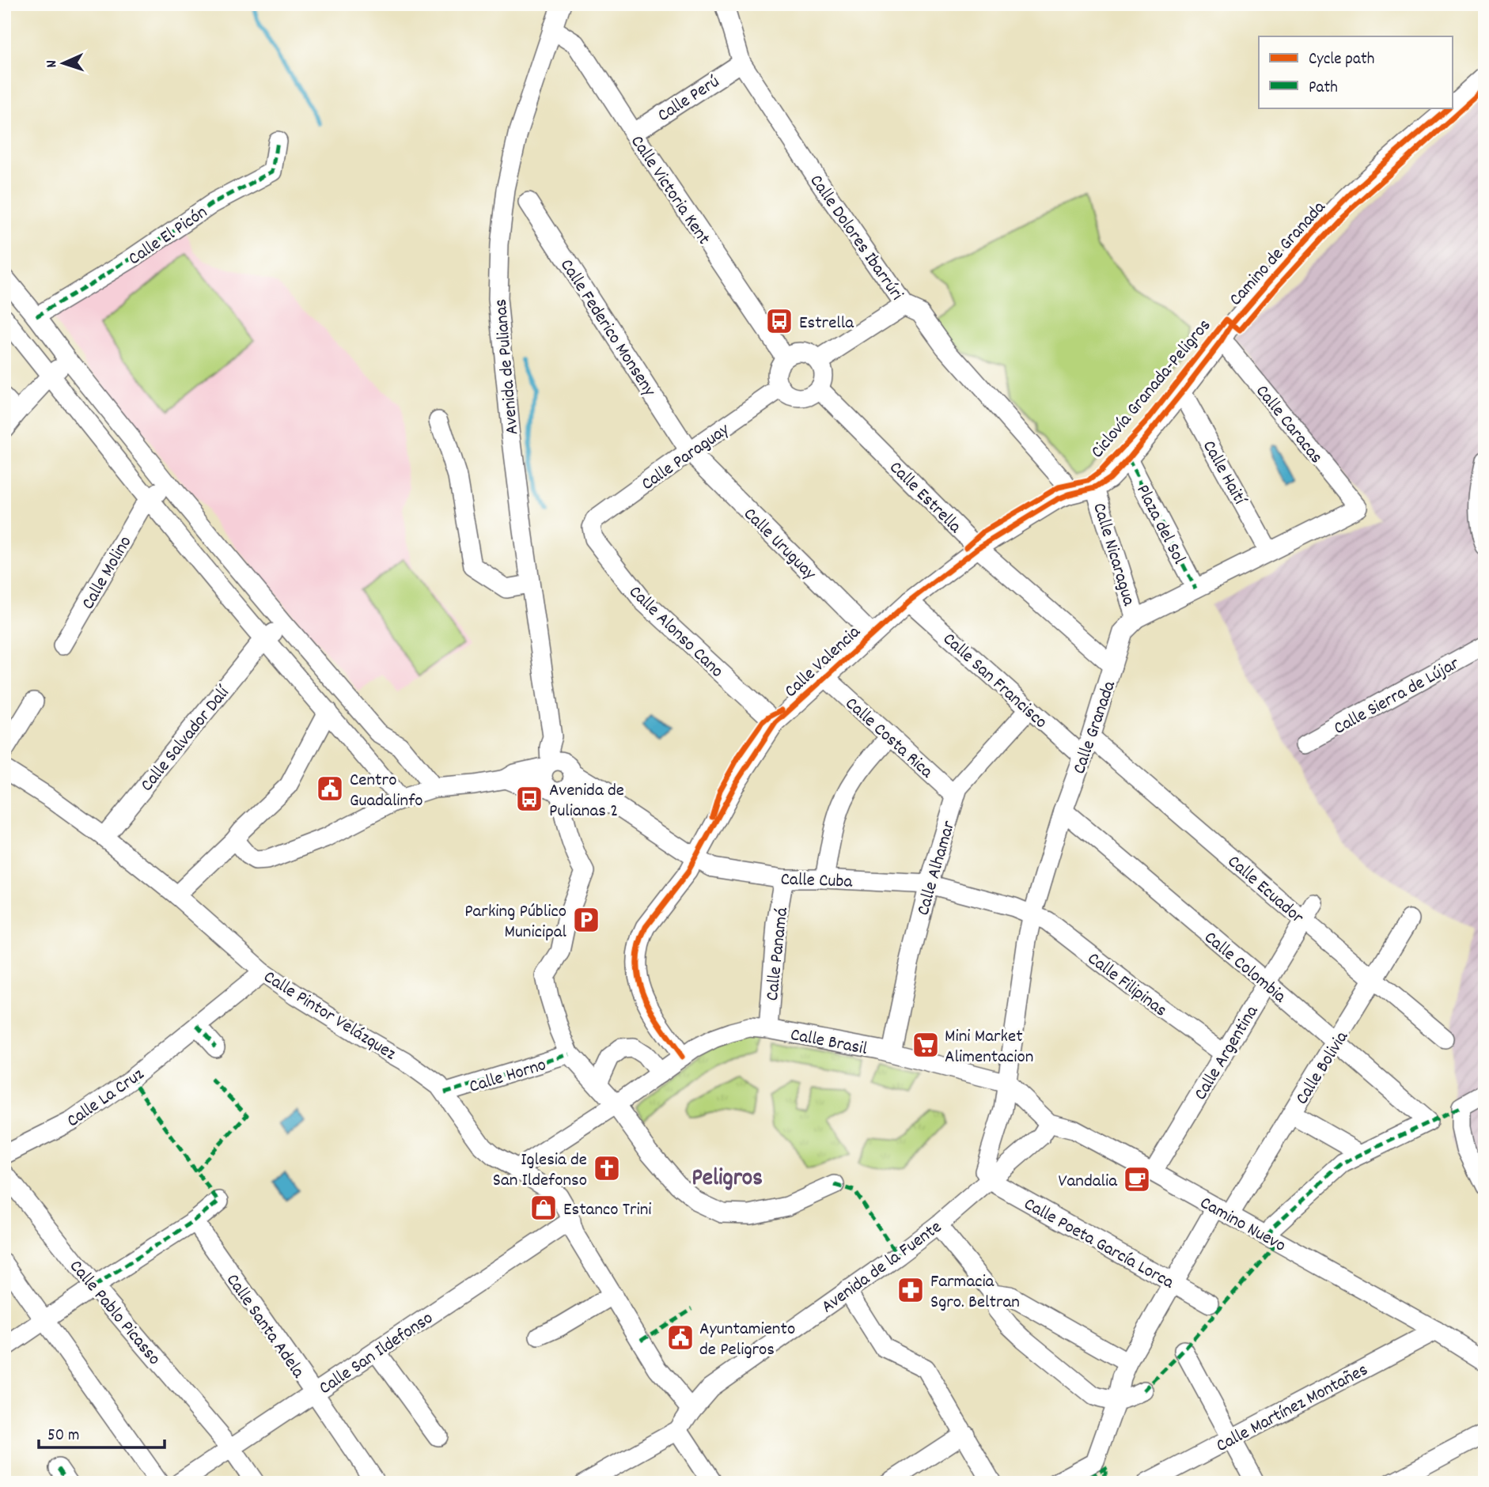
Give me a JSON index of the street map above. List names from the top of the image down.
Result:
{
  "streets": {
    "street": [
      "Calle Perú",
      "Calle Victoria Kent",
      "Calle El Picón",
      "Calle Dolores Ibarrúri",
      "Camino de Granada",
      "Calle Federico Monseny",
      "Avenida de Pulianas",
      "Calle Caracas",
      "Calle Paraguay",
      "Calle Haití",
      "Calle Estrella",
      "Plaza del Sol",
      "Calle Uruguay",
      "Calle Nicaragua",
      "Calle Molino",
      "Calle Alonso Cano",
      "Calle Valencia",
      "Calle San Francisco",
      "Calle Sierra de Lújar",
      "Calle Granada",
      "Calle Costa Rica",
      "Calle Salvador Dalí",
      "Calle Alhamar",
      "Calle Cuba",
      "Calle Ecuador",
      "Calle Panamá",
      "Calle Colombia",
      "Calle Filipinas",
      "Calle Pintor Velázquez",
      "Calle Brasil",
      "Calle Argentina",
      "Calle Bolivia",
      "Calle Horno",
      "Calle La Cruz",
      "Camino Nuevo",
      "Calle Poeta García Lorca",
      "Avenida de la Fuente",
      "Calle Pablo Picasso",
      "Calle Santa Adela",
      "Calle San Ildefonso",
      "Calle Martínez Montañes"
    ],
    "cycle path": ["Ciclovía Granada-Peligros"]
  },
  "crossings": [
    ["Calle Perú", "Calle Victoria Kent"],
    ["Calle Perú", "Calle Dolores Ibarrúri"],
    ["Calle Victoria Kent", "Avenida de Pulianas"],
    ["Calle Victoria Kent", "Calle Paraguay"],
    ["Calle Victoria Kent", "Calle Estrella"],
    ["Calle Dolores Ibarrúri", "Camino de Granada"],
    ["Calle Dolores Ibarrúri", "Calle Valencia"],
    ["Camino de Granada", "Calle Caracas"],
    ["Camino de Granada", "Calle Haití"],
    ["Camino de Granada", "Plaza del Sol"],
    ["Camino de Granada", "Calle Nicaragua"],
    ["Camino de Granada", "Calle Valencia"],
    ["Calle Federico Monseny", "Calle Paraguay"],
    ["Calle Federico Monseny", "Calle Uruguay"],
    ["Avenida de Pulianas", "Calle Cuba"],
    ["Calle Caracas", "Calle Granada"],
    ["Calle Paraguay", "Calle Estrella"],
    ["Calle Paraguay", "Calle Uruguay"],
    ["Calle Paraguay", "Calle Alonso Cano"],
    ["Calle Haití", "Calle Granada"],
    ["Calle Estrella", "Calle Valencia"],
    ["Calle Estrella", "Calle Granada"],
    ["Plaza del Sol", "Calle Granada"],
    ["Calle Uruguay", "Calle Valencia"],
    ["Calle Nicaragua", "Calle Granada"],
    ["Calle Alonso Cano", "Calle Valencia"],
    ["Calle Valencia", "Calle San Francisco"],
    ["Calle Valencia", "Calle Costa Rica"],
    ["Calle Valencia", "Calle Cuba"],
    ["Calle Valencia", "Calle Brasil"],
    ["Calle San Francisco", "Calle Granada"],
    ["Calle San Francisco", "Calle Alhamar"],
    ["Calle Granada", "Calle Cuba"],
    ["Calle Granada", "Calle Ecuador"],
    ["Calle Granada", "Calle Colombia"],
    ["Calle Granada", "Calle Filipinas"],
    ["Calle Granada", "Calle Brasil"],
    ["Calle Granada", "Camino Nuevo"],
    ["Calle Costa Rica", "Calle Alhamar"],
    ["Calle Salvador Dalí", "Calle Pintor Velázquez"],
    ["Calle Alhamar", "Calle Cuba"],
    ["Calle Alhamar", "Calle Brasil"],
    ["Calle Cuba", "Calle Panamá"],
    ["Calle Cuba", "Calle Filipinas"],
    ["Calle Ecuador", "Calle Argentina"],
    ["Calle Ecuador", "Calle Bolivia"],
    ["Calle Panamá", "Calle Brasil"],
    ["Calle Colombia", "Calle Argentina"],
    ["Calle Colombia", "Calle Bolivia"],
    ["Calle Filipinas", "Calle Argentina"],
    ["Calle Pintor Velázquez", "Calle Horno"],
    ["Calle Pintor Velázquez", "Calle La Cruz"],
    ["Calle Pintor Velázquez", "Avenida de la Fuente"],
    ["Calle Pintor Velázquez", "Calle San Ildefonso"],
    ["Calle Brasil", "Camino Nuevo"],
    ["Calle Argentina", "Camino Nuevo"],
    ["Calle Bolivia", "Camino Nuevo"],
    ["Calle Bolivia", "Calle Poeta García Lorca"],
    ["Camino Nuevo", "Avenida de la Fuente"],
    ["Camino Nuevo", "Calle Martínez Montañes"],
    ["Calle Poeta García Lorca", "Avenida de la Fuente"],
    ["Calle Pablo Picasso", "Calle San Ildefonso"],
    ["Calle Santa Adela", "Calle San Ildefonso"]
  ],
  "districts": ["Peligros"],
  "places": {
    "bus stop": ["Estrella", "Avenida de Pulianas 2"],
    "public building": ["Centro Guadalinfo", "Ayuntamiento de Peligros"],
    "parking": ["Parking Público Municipal"],
    "supermarket": ["Mini Market Alimentacion"],
    "church": ["Iglesia de San Ildefonso"],
    "cafe": ["Vandalia"],
    "shop": ["Estanco Trini"],
    "pharmacy": ["Farmacia Sgro. Beltran"]
  },
  "legend": ["Cycle path", "Path"],
  "scale_bar": "50 m",
  "north": "left"
}
